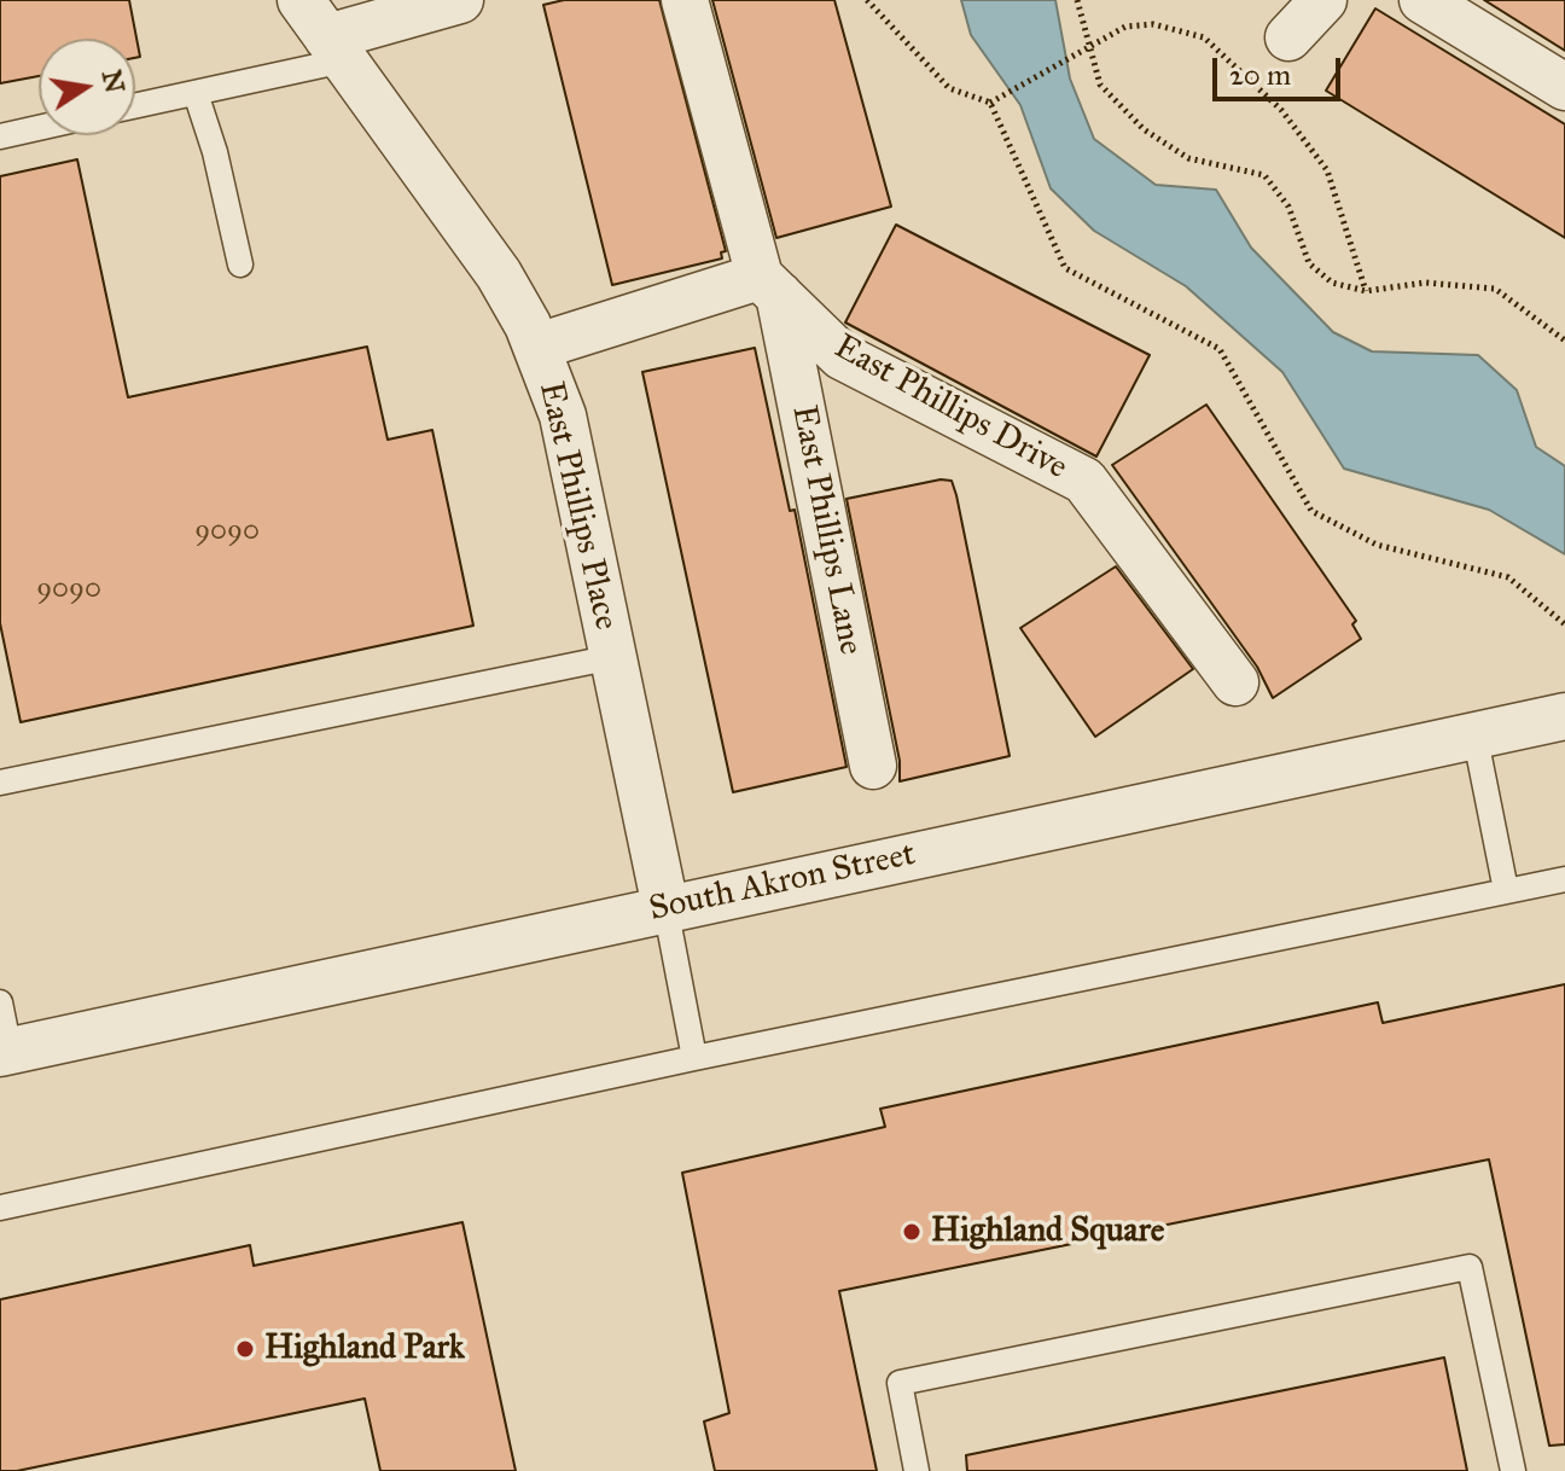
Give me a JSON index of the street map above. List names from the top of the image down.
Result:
{
  "streets": {
    "street": [
      "East Phillips Drive",
      "East Phillips Place",
      "East Phillips Lane",
      "South Akron Street"
    ]
  },
  "crossings": [
    ["East Phillips Drive", "East Phillips Lane"],
    ["East Phillips Place", "South Akron Street"]
  ],
  "places": ["Highland Square", "Highland Park"],
  "house_numbers": ["9090", "9090"],
  "scale_bar": "20 m",
  "north": "right"
}
